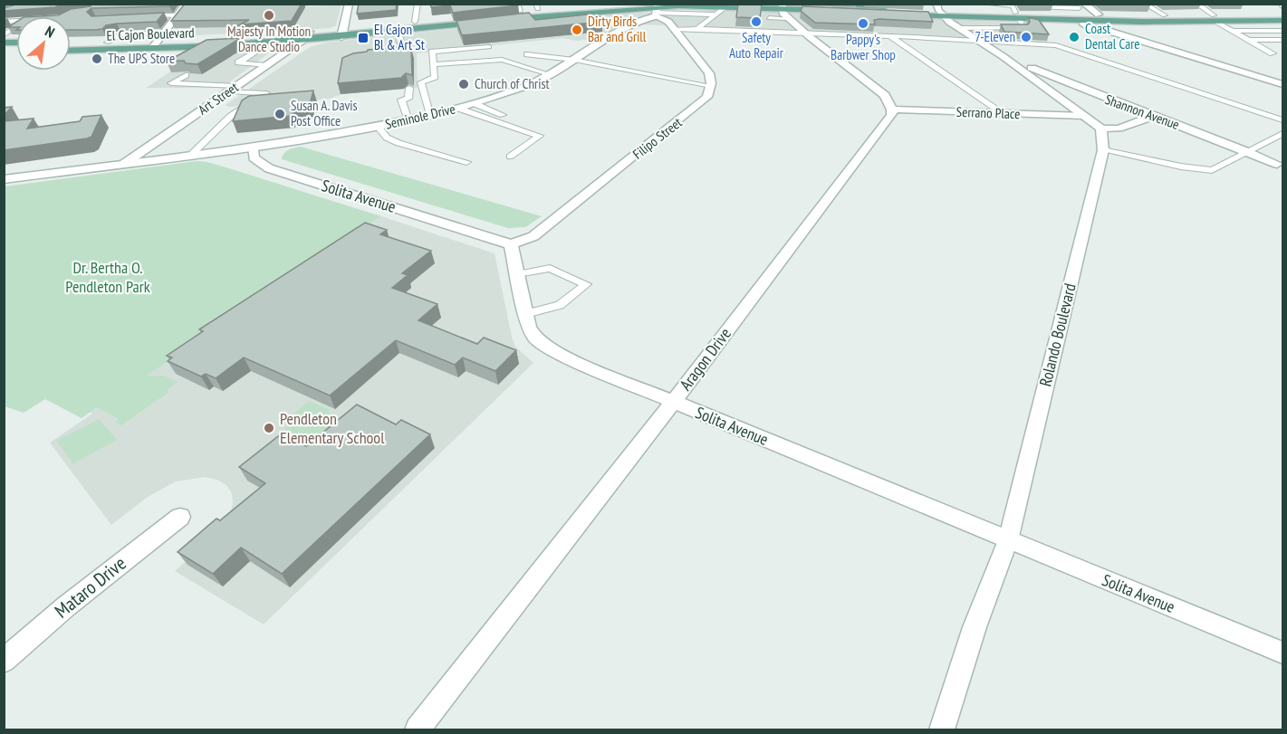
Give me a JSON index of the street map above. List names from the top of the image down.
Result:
{
  "streets": {
    "main road": ["El Cajon Boulevard"],
    "street": [
      "Art Street",
      "Shannon Avenue",
      "Serrano Place",
      "Seminole Drive",
      "Filipo Street",
      "Solita Avenue",
      "Rolando Boulevard",
      "Aragon Drive",
      "Mataro Drive"
    ]
  },
  "crossings": [
    ["El Cajon Boulevard", "Art Street"],
    ["Art Street", "Seminole Drive"],
    ["Serrano Place", "Aragon Drive"],
    ["Seminole Drive", "Solita Avenue"],
    ["Filipo Street", "Solita Avenue"],
    ["Solita Avenue", "Rolando Boulevard"],
    ["Solita Avenue", "Aragon Drive"]
  ],
  "parks": ["Dr. Bertha O. Pendleton Park"],
  "places": {
    "other": [
      "Majesty In Motion Dance Studio",
      "Safety Auto Repair",
      "Pappy's Barbwer Shop",
      "Dirty Birds Bar and Grill",
      "7-Eleven",
      "Coast Dental Care",
      "The UPS Store",
      "Church of Christ",
      "Susan A. Davis Post Office",
      "Pendleton Elementary School"
    ],
    "transit": ["El Cajon Bl & Art St"]
  },
  "north": "top right"
}
